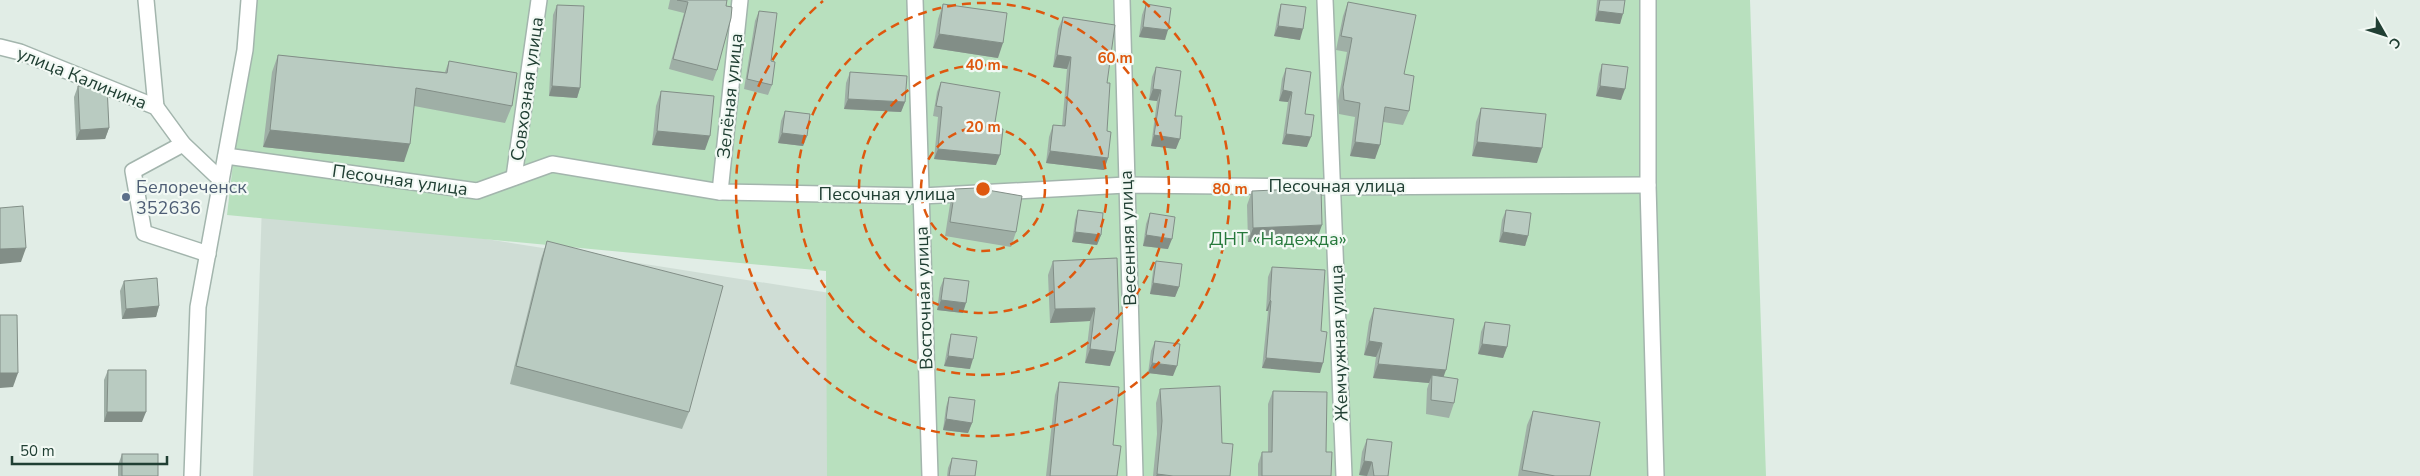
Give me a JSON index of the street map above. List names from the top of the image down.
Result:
{
  "streets": {
    "street": [
      "улица Калинина",
      "Совхозная улица",
      "Зелёная улица",
      "Песочная улица",
      "Весенняя улица",
      "Восточная улица",
      "Жемчужная улица"
    ]
  },
  "crossings": [
    ["Совхозная улица", "Песочная улица"],
    ["Зелёная улица", "Песочная улица"],
    ["Песочная улица", "Весенняя улица"],
    ["Песочная улица", "Восточная улица"],
    ["Песочная улица", "Жемчужная улица"]
  ],
  "parks": ["ДНТ «Надежда»"],
  "places": ["Белореченск 352636"],
  "scale_bar": "50 m",
  "north": "bottom right",
  "rings": [
    "60 m",
    "40 m",
    "20 m",
    "80 m"
  ]
}
